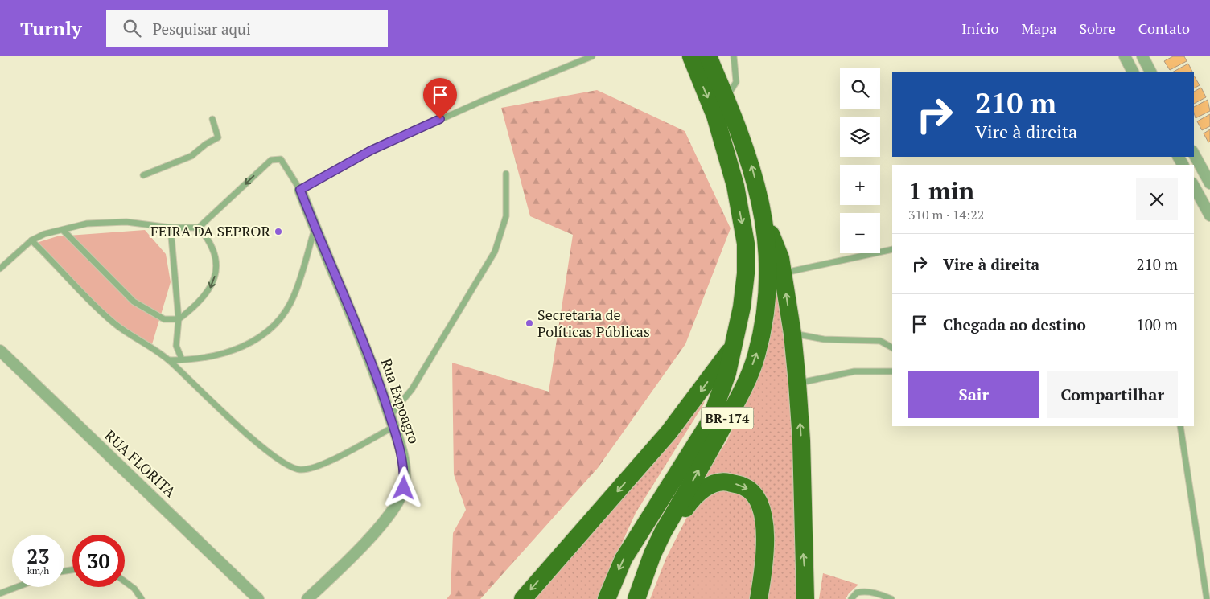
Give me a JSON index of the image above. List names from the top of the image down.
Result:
{
  "streets": {
    "highway": ["BR-174"],
    "street": ["Rua Expoagro", "RUA FLORITA"]
  },
  "places": ["FEIRA DA SEPROR", "Secretaria de Políticas Públicas"],
  "page": {
    "header": "Turnly",
    "search": "Pesquisar aqui",
    "nav": [
      "Início",
      "Mapa",
      "Sobre",
      "Contato"
    ],
    "map_buttons": ["+", "−"],
    "turn": ["210 m", "Vire à direita"],
    "heading": ["1 min", "310 m · 14:22"],
    "list": [
      {
        "name": "Vire à direita",
        "value": "210 m"
      },
      {
        "name": "Chegada ao destino",
        "value": "100 m"
      }
    ],
    "buttons": ["Sair", "Compartilhar"],
    "speed": "23 km/h",
    "limit": "30"
  }
}
